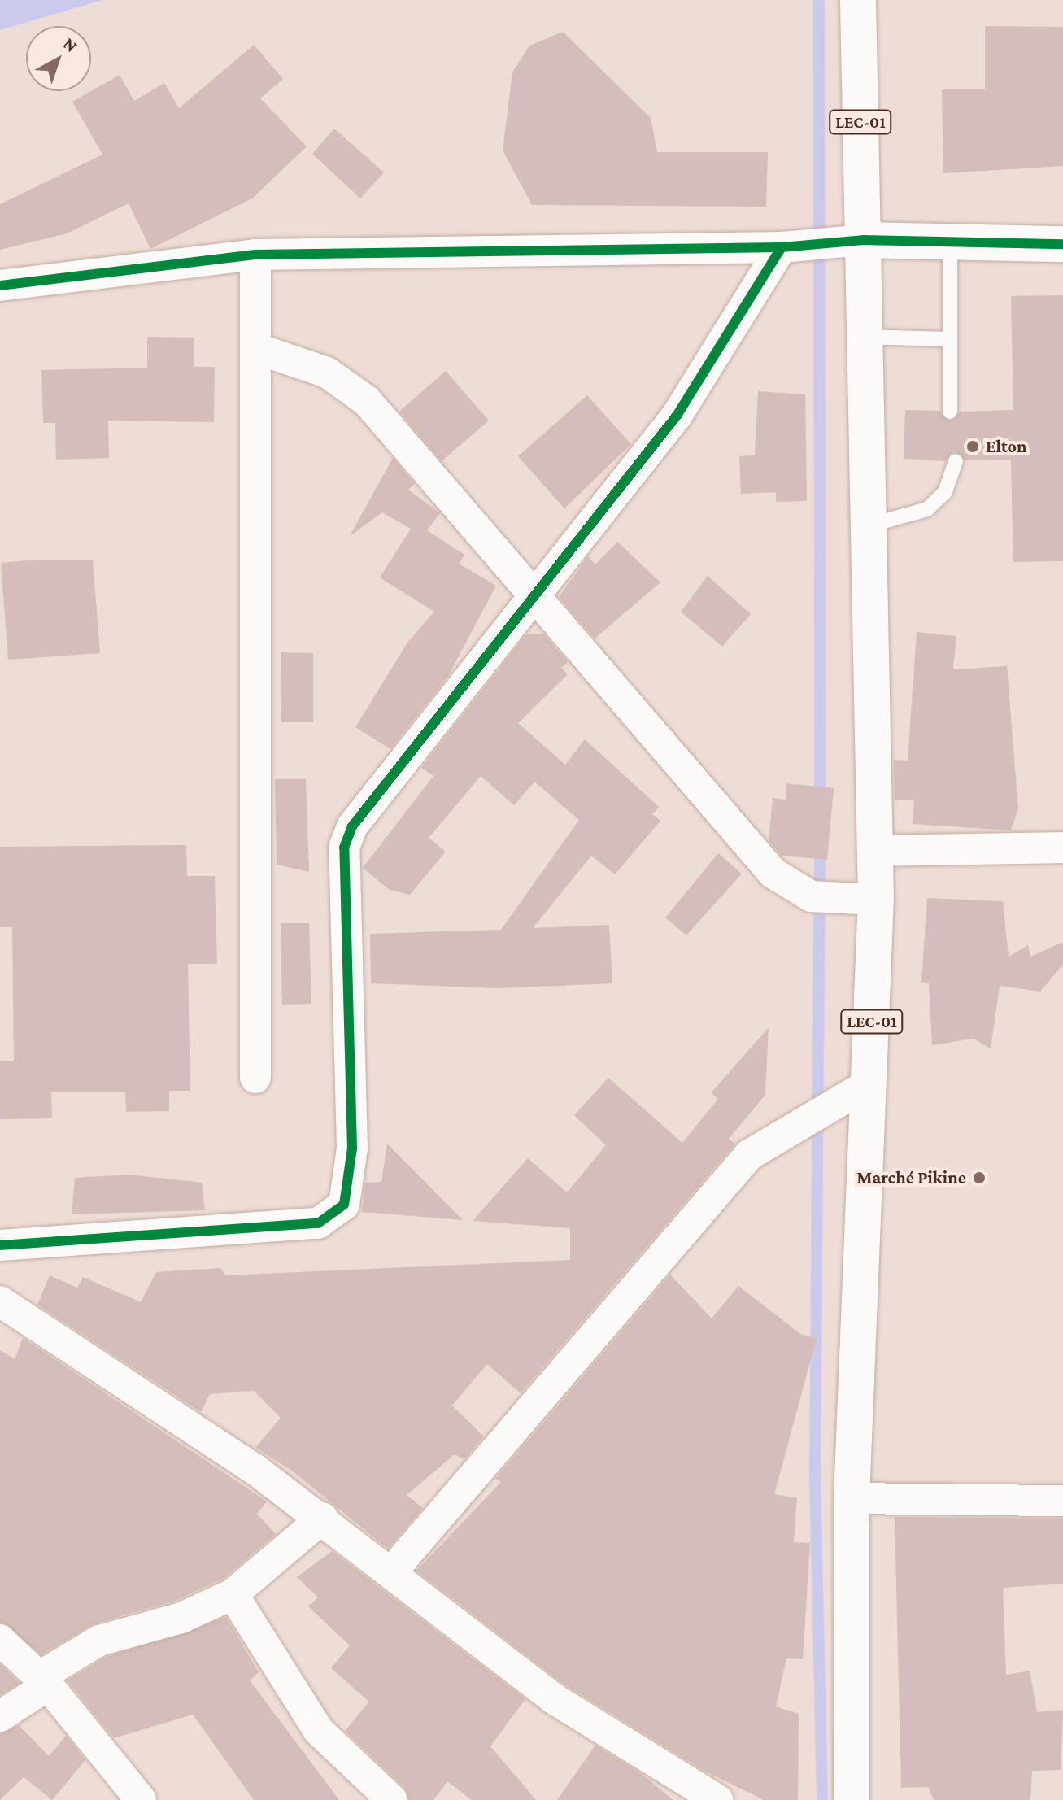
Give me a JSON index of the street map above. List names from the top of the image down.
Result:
{
  "streets": {
    "main road": ["LEC-01"]
  },
  "places": ["Elton", "Marché Pikine"],
  "north": "top right"
}
